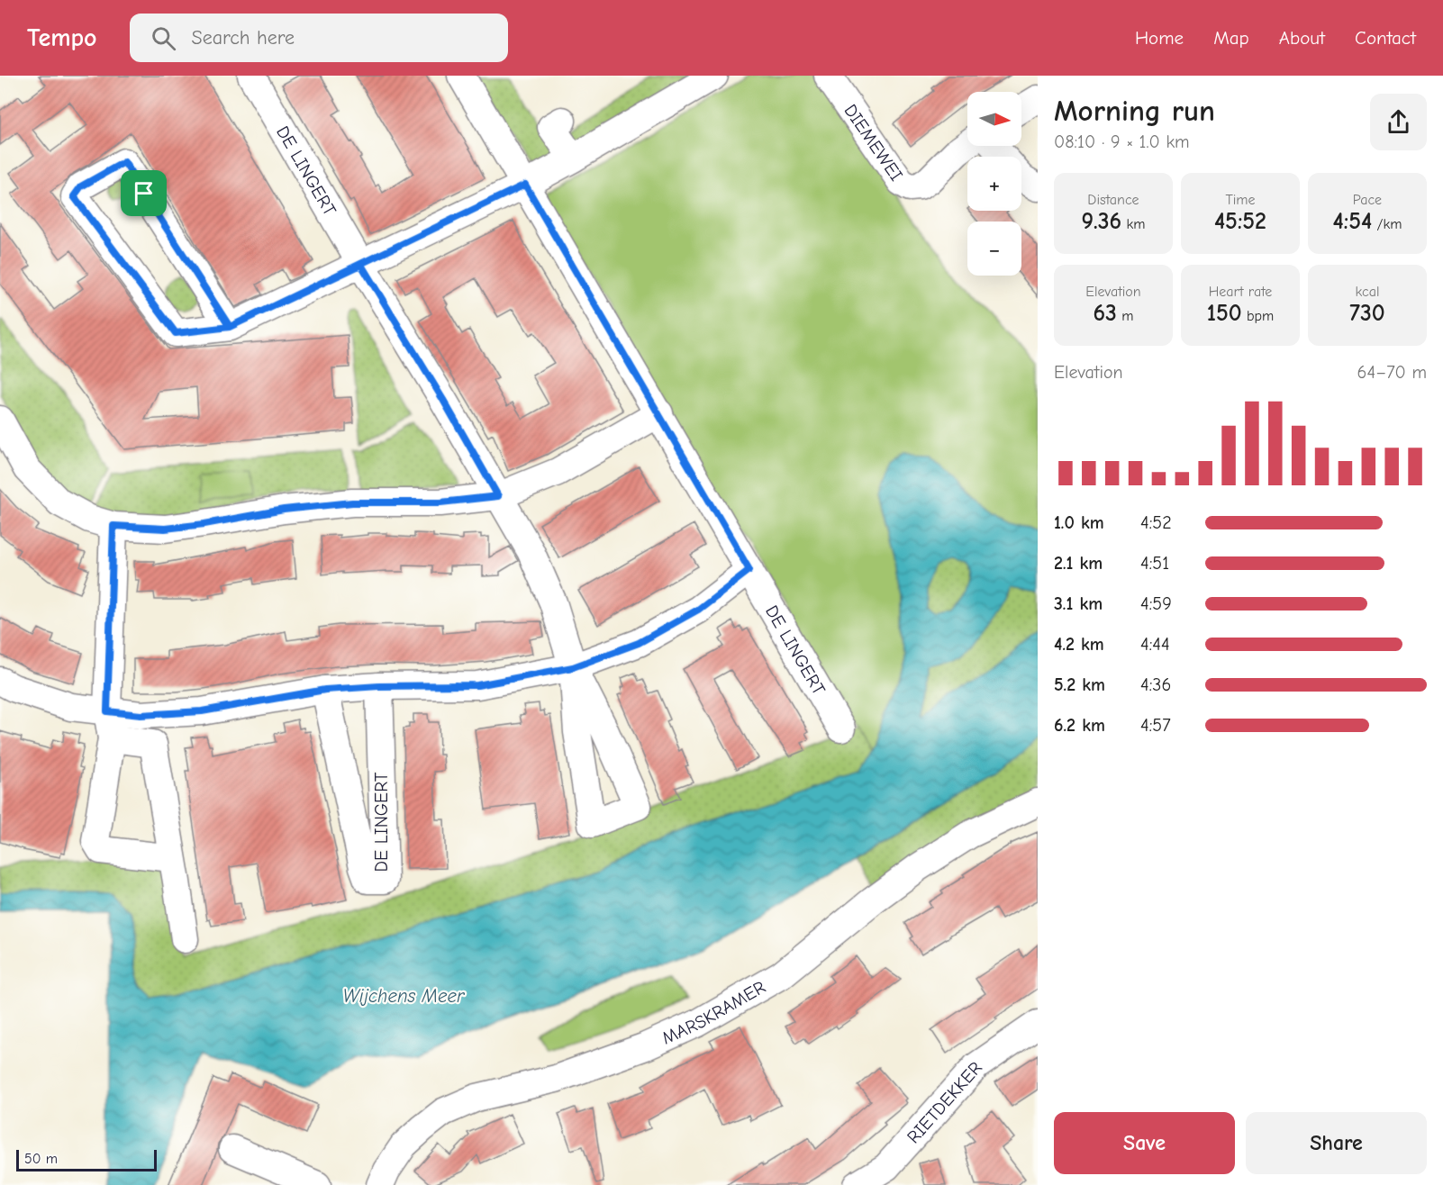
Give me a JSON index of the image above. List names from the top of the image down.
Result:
{
  "streets": {
    "street": [
      "DIEMEWEI",
      "DE LINGERT",
      "MARSKRAMER",
      "RIETDEKKER"
    ]
  },
  "water": ["Wijchens Meer"],
  "scale_bar": "50 m",
  "north": "right",
  "page": {
    "header": "Tempo",
    "search": "Search here",
    "nav": [
      "Home",
      "Map",
      "About",
      "Contact"
    ],
    "heading": ["Morning run", "08:10 · 9 × 1.0 km"],
    "map_buttons": ["+", "−"],
    "stats": [
      ["Distance", "9.36 km"],
      ["Time", "45:52"],
      ["Pace", "4:54 /km"],
      ["Elevation", "63 m"],
      ["Heart rate", "150 bpm"],
      ["kcal", "730"]
    ],
    "chart": ["Elevation", "64–70 m"],
    "list": [
      {
        "name": "1.0 km",
        "note": "4:52"
      },
      {
        "name": "2.1 km",
        "note": "4:51"
      },
      {
        "name": "3.1 km",
        "note": "4:59"
      },
      {
        "name": "4.2 km",
        "note": "4:44"
      },
      {
        "name": "5.2 km",
        "note": "4:36"
      },
      {
        "name": "6.2 km",
        "note": "4:57"
      }
    ],
    "buttons": ["Save", "Share"],
    "scale": "50 m"
  }
}
